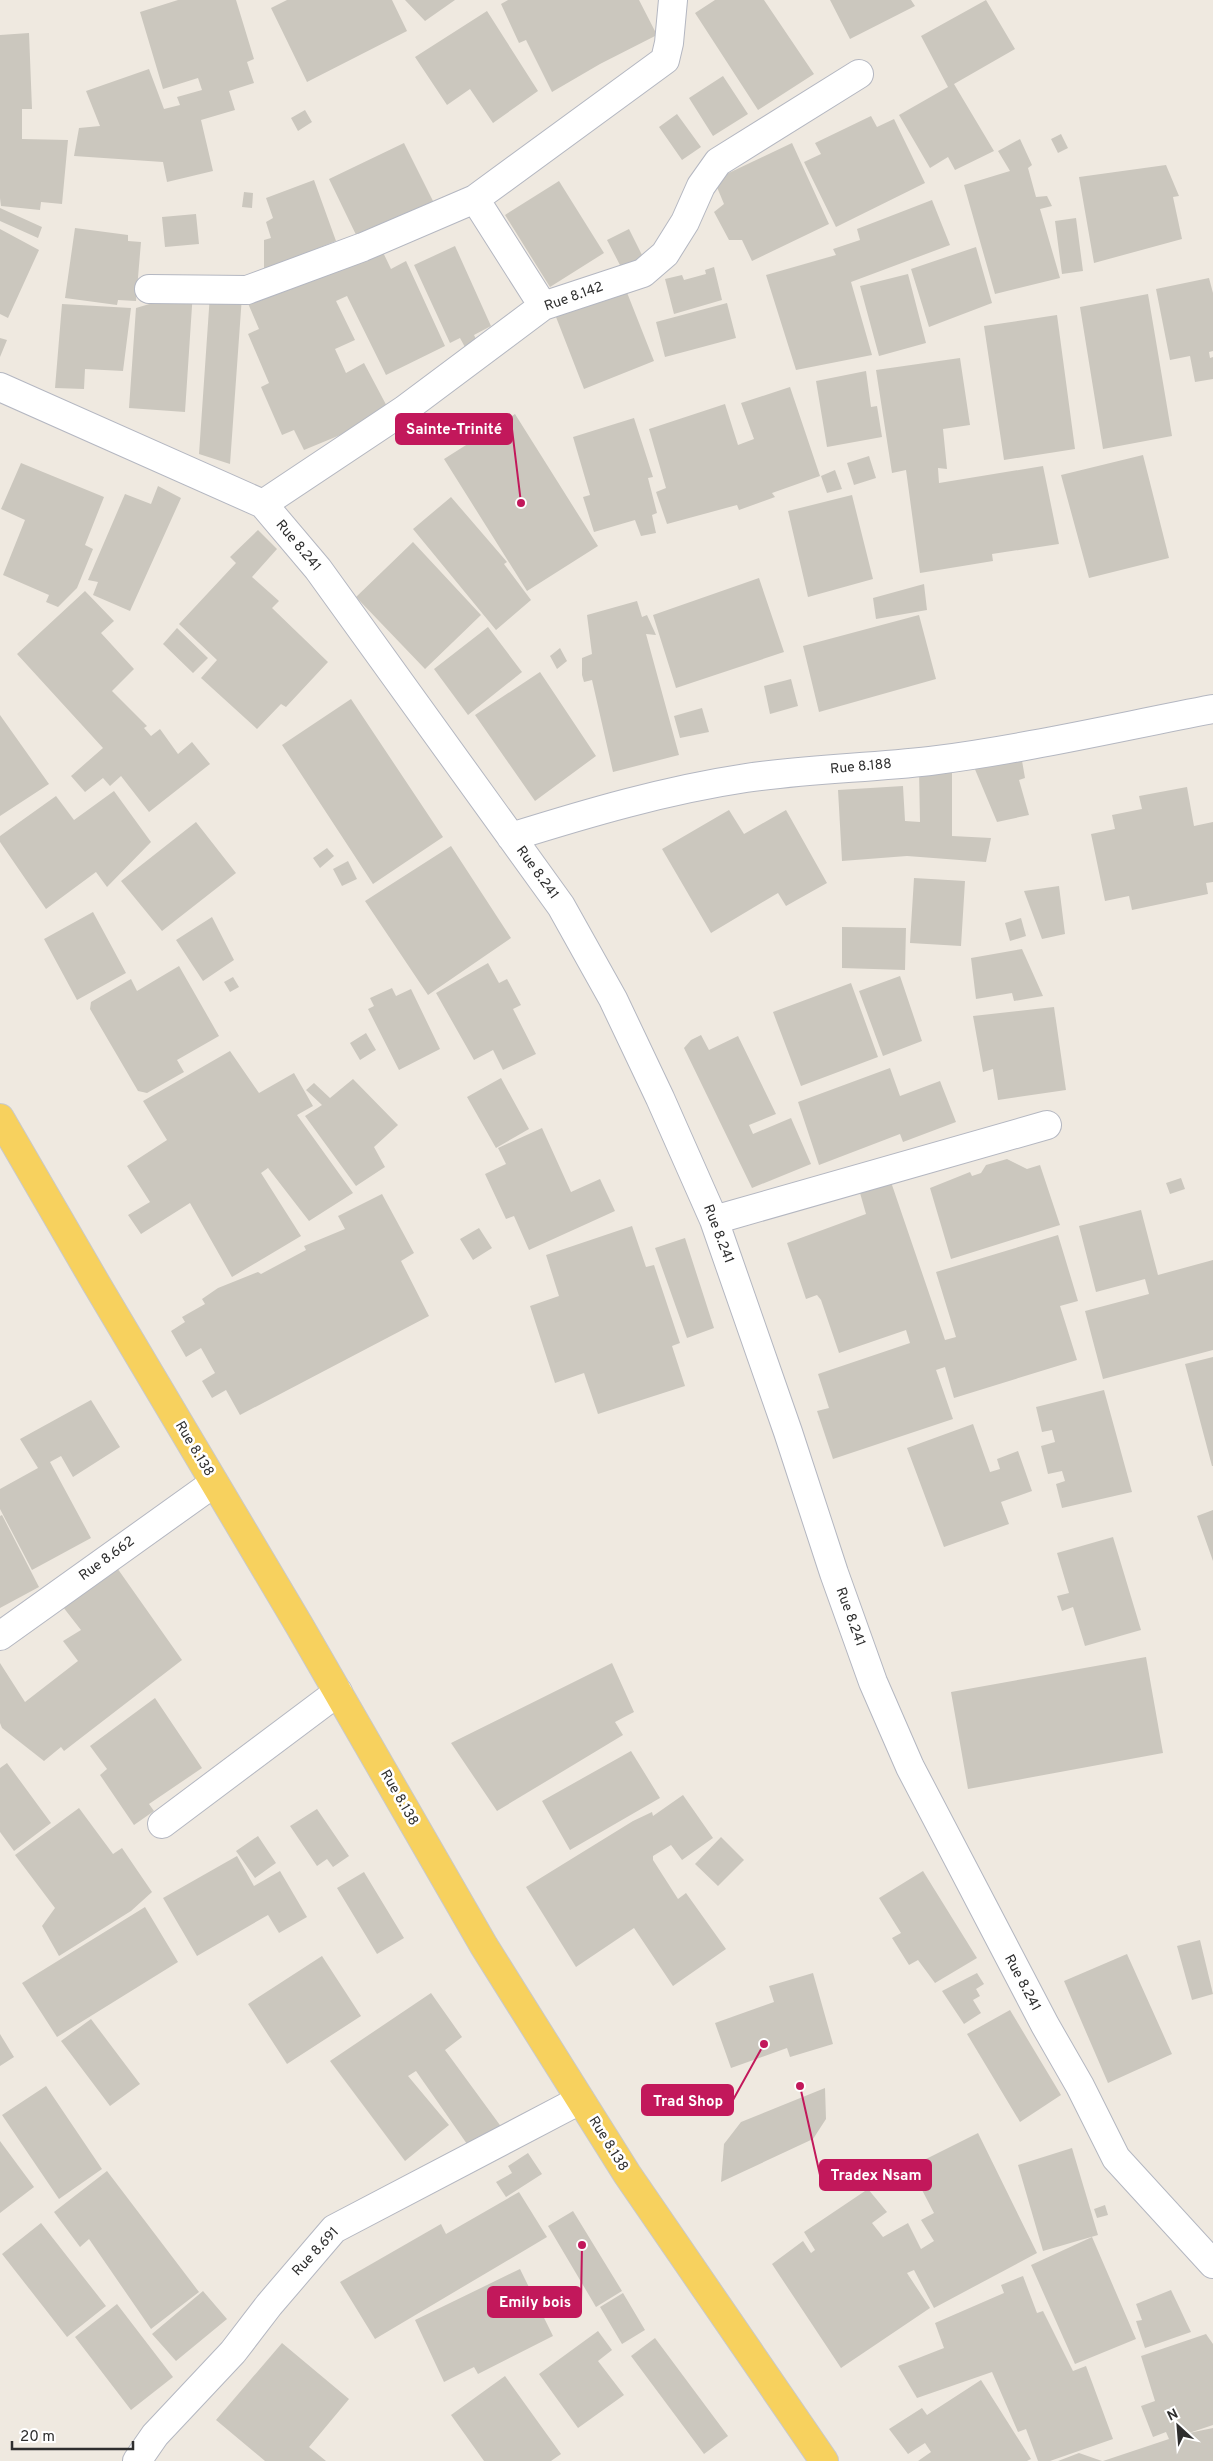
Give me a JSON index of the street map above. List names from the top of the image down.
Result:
{
  "streets": {
    "main road": ["Rue 8.138"],
    "street": [
      "Rue 8.142",
      "Rue 8.241",
      "Rue 8.188",
      "Rue 8.662",
      "Rue 8.691"
    ]
  },
  "crossings": [
    ["Rue 8.142", "Rue 8.241"],
    ["Rue 8.241", "Rue 8.188"],
    ["Rue 8.138", "Rue 8.662"],
    ["Rue 8.138", "Rue 8.691"]
  ],
  "places": [
    "Sainte-Trinité",
    "Trad Shop",
    "Tradex Nsam",
    "Emily bois"
  ],
  "scale_bar": "20 m",
  "north": "top left"
}
